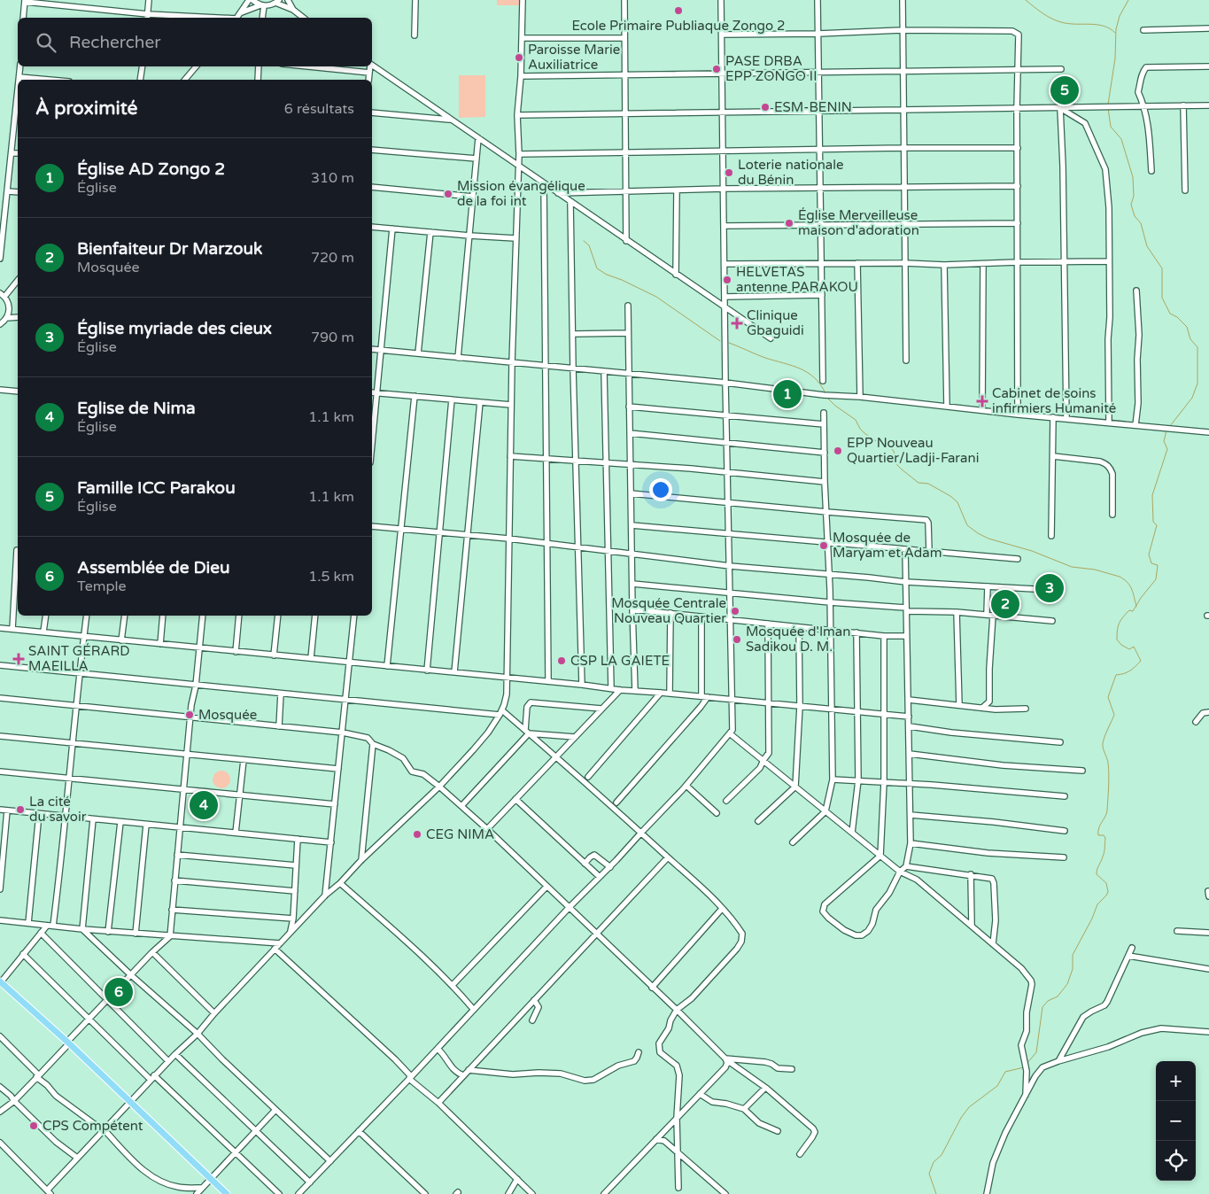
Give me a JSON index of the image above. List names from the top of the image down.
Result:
{
  "places": {
    "other": [
      "Ecole Primaire Publiaque Zongo 2",
      "Paroisse Marie Auxiliatrice",
      "PASE DRBA EPP ZONGO II",
      "ESM-BENIN",
      "Loterie nationale du Bénin",
      "Mission évangélique de la foi int",
      "Église Merveilleuse maison d'adoration",
      "HELVETAS antenne PARAKOU",
      "EPP Nouveau Quartier/Ladji-Farani",
      "Mosquée de Maryam et Adam",
      "Mosquée Centrale Nouveau Quartier",
      "Mosquée d'Iman Sadikou D. M.",
      "CSP LA GAIETE",
      "Mosquée",
      "La cité du savoir",
      "CEG NIMA",
      "CPS Compétent"
    ],
    "health": ["Clinique Gbaguidi", "Cabinet de soins infirmiers Humanité", "SAINT GÉRARD MAEILLA"]
  },
  "page": {
    "search": "Rechercher",
    "pins": [
      "5",
      "1",
      "3",
      "2",
      "4",
      "6"
    ],
    "heading": ["À proximité", "6 résultats"],
    "list": [
      {
        "mark": "1",
        "name": "Église AD Zongo 2",
        "note": "Église",
        "value": "310 m"
      },
      {
        "mark": "2",
        "name": "Bienfaiteur Dr Marzouk",
        "note": "Mosquée",
        "value": "720 m"
      },
      {
        "mark": "3",
        "name": "Église myriade des cieux",
        "note": "Église",
        "value": "790 m"
      },
      {
        "mark": "4",
        "name": "Eglise de Nima",
        "note": "Église",
        "value": "1.1 km"
      },
      {
        "mark": "5",
        "name": "Famille ICC Parakou",
        "note": "Église",
        "value": "1.1 km"
      },
      {
        "mark": "6",
        "name": "Assemblée de Dieu",
        "note": "Temple",
        "value": "1.5 km"
      }
    ],
    "map_buttons": ["+", "−"]
  }
}
